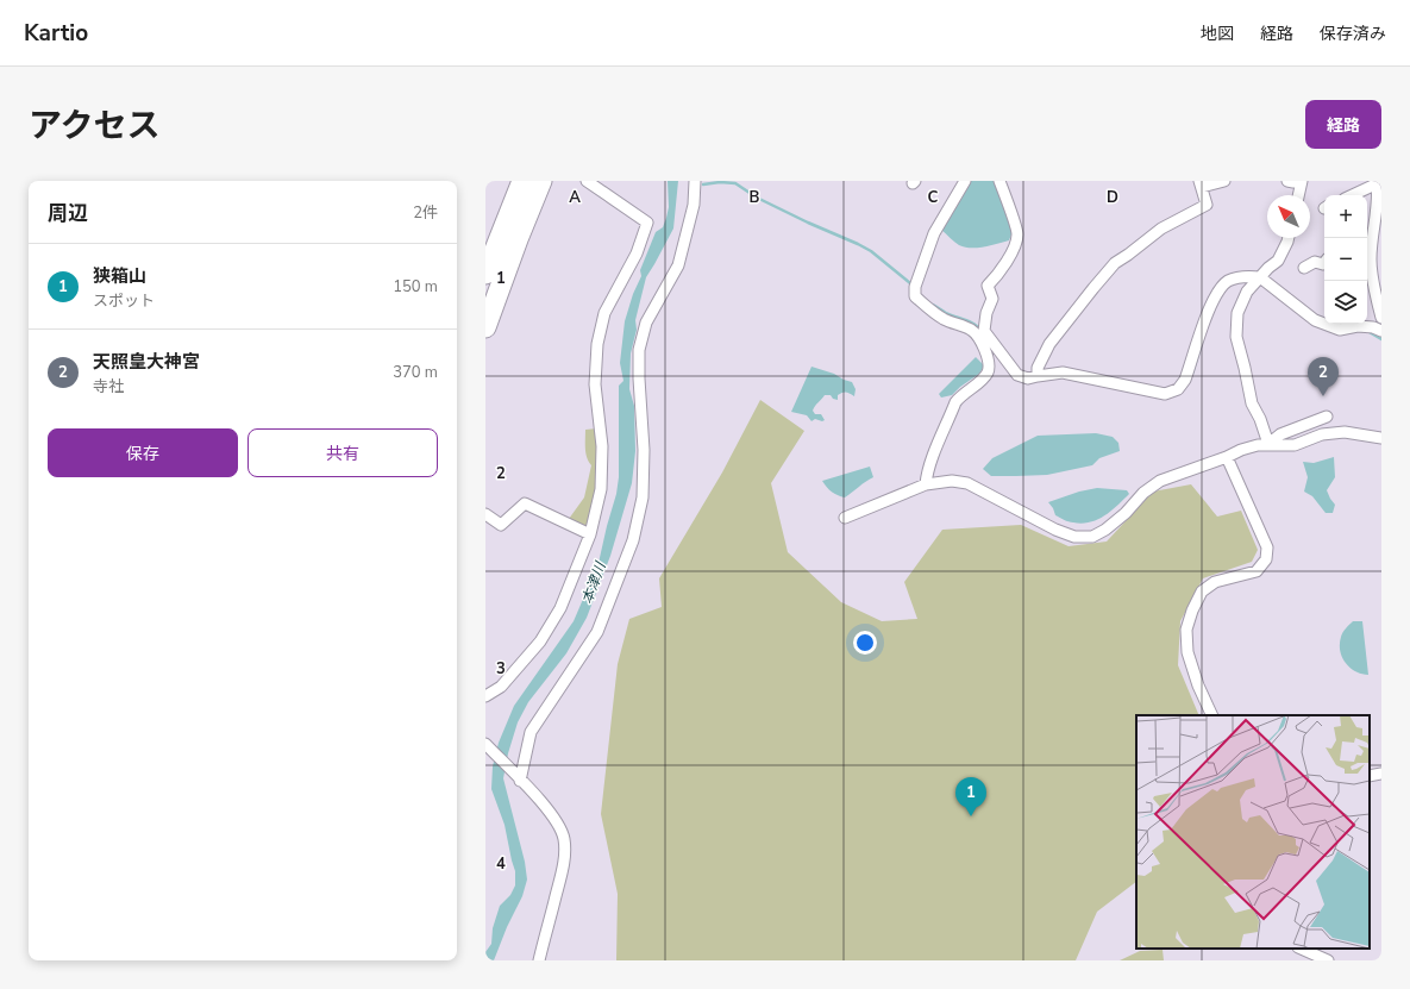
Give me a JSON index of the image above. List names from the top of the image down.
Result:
{
  "water": ["本津川"],
  "north": "top left",
  "page": {
    "header": "Kartio",
    "nav": ["地図", "経路", "保存済み"],
    "title": "アクセス",
    "buttons": [
      "経路",
      ["保存", "共有"]
    ],
    "heading": ["周辺", "2件"],
    "map_buttons": ["+", "−"],
    "list": [
      {
        "mark": "1",
        "name": "狭箱山",
        "note": "スポット",
        "value": "150 m"
      },
      {
        "mark": "2",
        "name": "天照皇大神宮",
        "note": "寺社",
        "value": "370 m"
      }
    ],
    "pins": ["2", "1"]
  },
  "grid": {
    "columns": [
      "A",
      "B",
      "C",
      "D"
    ],
    "rows": [
      "1",
      "2",
      "3",
      "4"
    ]
  }
}
